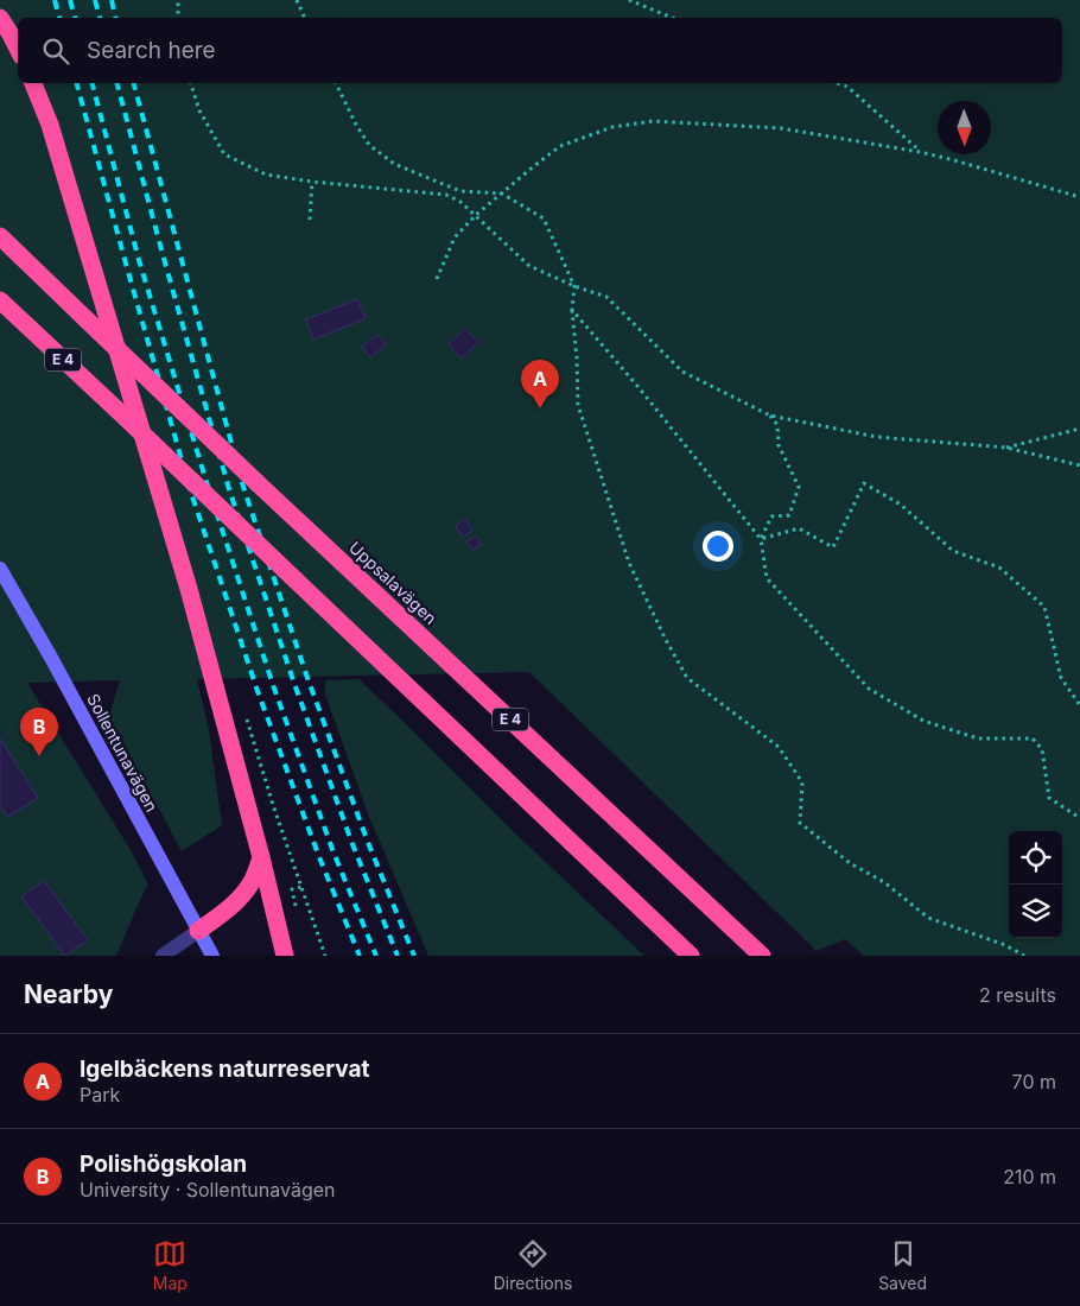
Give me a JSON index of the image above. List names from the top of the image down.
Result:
{
  "streets": {
    "highway": ["E 4", "Uppsalavägen"],
    "street": ["Sollentunavägen"]
  },
  "north": "bottom",
  "page": {
    "search": "Search here",
    "pins": ["A", "B"],
    "heading": ["Nearby", "2 results"],
    "list": [
      {
        "mark": "A",
        "name": "Igelbäckens naturreservat",
        "note": "Park",
        "value": "70 m"
      },
      {
        "mark": "B",
        "name": "Polishögskolan",
        "note": "University · Sollentunavägen",
        "value": "210 m"
      }
    ],
    "nav": ["Map", "Directions", "Saved"]
  }
}
